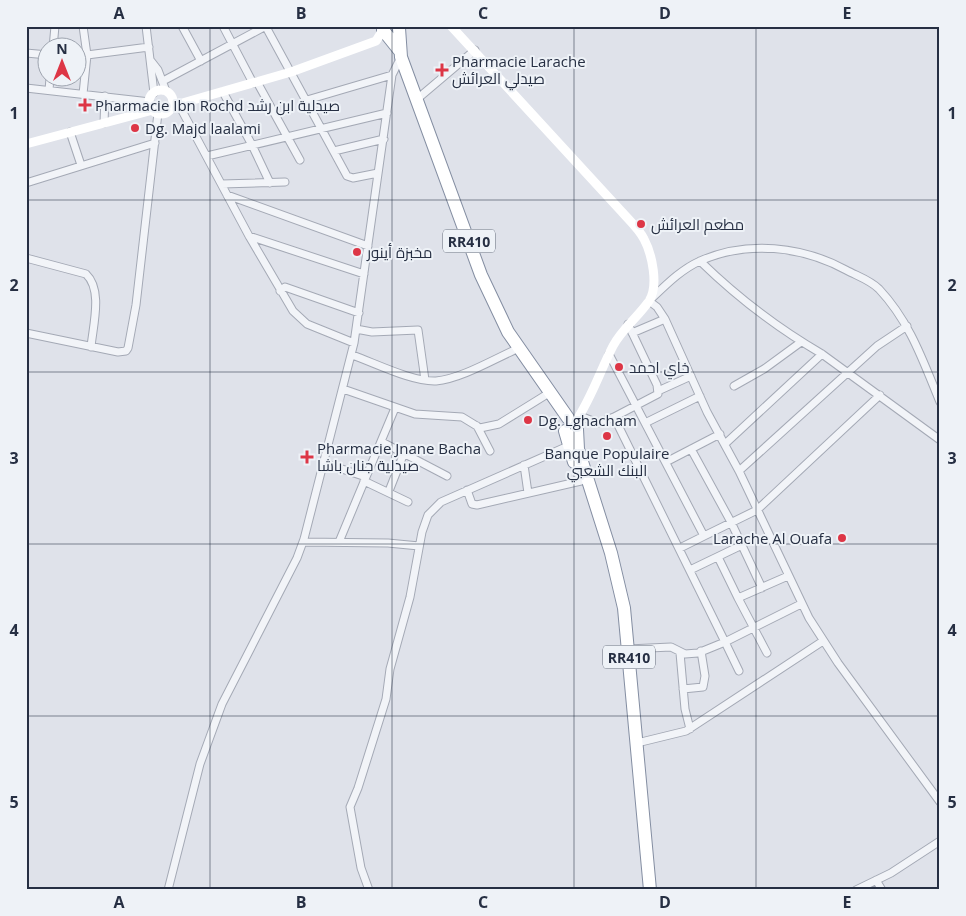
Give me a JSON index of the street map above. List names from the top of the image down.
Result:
{
  "streets": {
    "highway": ["RR410"]
  },
  "places": {
    "health": ["Pharmacie Larache صيدلي العرائش", "Pharmacie Ibn Rochd صيدلية ابن رشد", "Pharmacie Jnane Bacha صيدلية جنان باشا"],
    "other": [
      "Dg. Majd laalami",
      "مطعم العرائش",
      "مخبزة أينور",
      "خاي احمد",
      "Dg. Lghacham",
      "Banque Populaire البنك الشعبي",
      "Larache Al Ouafa"
    ]
  },
  "north": "top",
  "grid": {
    "columns": [
      "A",
      "B",
      "C",
      "D",
      "E"
    ],
    "rows": [
      "1",
      "2",
      "3",
      "4",
      "5"
    ]
  }
}
